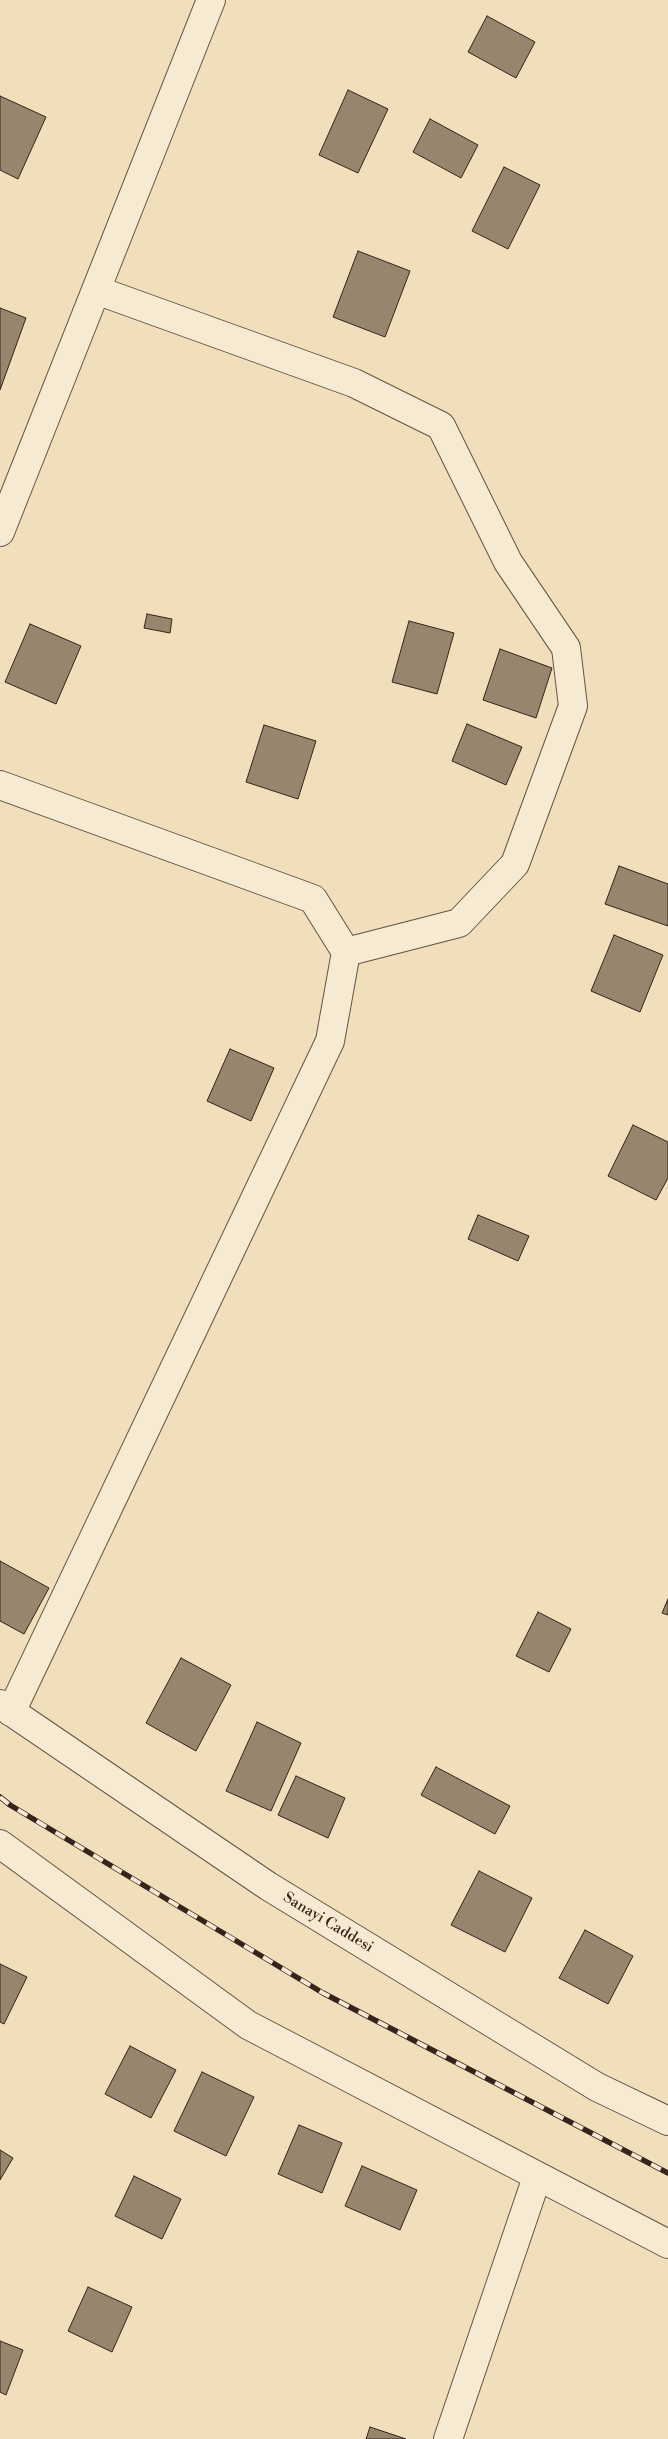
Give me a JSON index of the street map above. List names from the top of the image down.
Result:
{
  "streets": {
    "street": ["Sanayi Caddesi"]
  }
}
